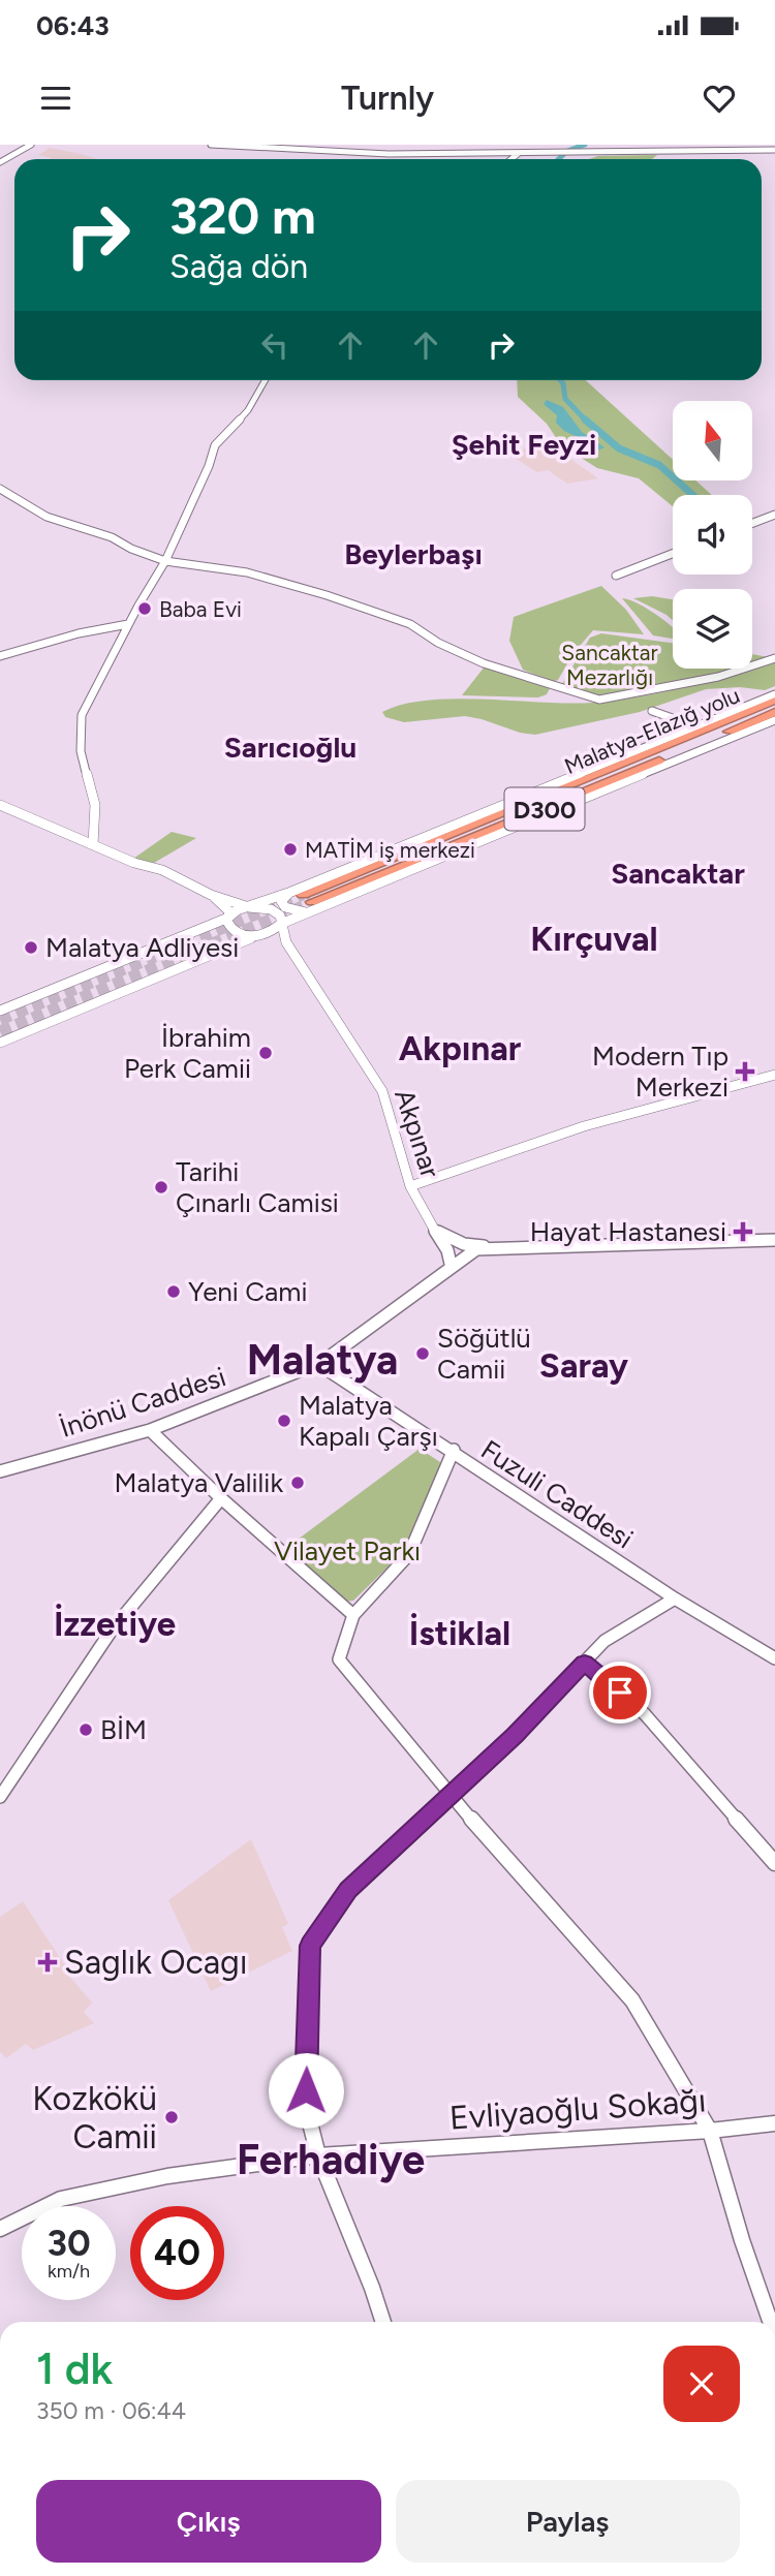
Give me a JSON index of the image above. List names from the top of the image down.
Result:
{
  "streets": {
    "highway": ["Malatya-Elazığ yolu", "D300"],
    "main road": [
      "Akpınar",
      "İnönü Caddesi",
      "Fuzuli Caddesi",
      "Evliyaoğlu Sokağı"
    ]
  },
  "crossings": [
    ["Malatya-Elazığ yolu", "D300"],
    ["İnönü Caddesi", "Fuzuli Caddesi"]
  ],
  "districts": [
    "Şehit Feyzi",
    "Beylerbaşı",
    "Sarıcıoğlu",
    "Sancaktar",
    "Kırçuval",
    "Akpınar",
    "Malatya",
    "Saray",
    "İzzetiye",
    "İstiklal",
    "Ferhadiye"
  ],
  "parks": ["Sancaktar Mezarlığı", "Vilayet Parkı"],
  "places": {
    "other": [
      "Baba Evi",
      "MATİM iş merkezi",
      "Malatya Adliyesi",
      "İbrahim Perk Camii",
      "Tarihi Çınarlı Camisi",
      "Yeni Cami",
      "Söğütlü Camii",
      "Malatya Kapalı Çarşı",
      "Malatya Valilik",
      "BİM",
      "Kozkökü Camii"
    ],
    "health": ["Modern Tıp Merkezi", "Hayat Hastanesi", "Saglık Ocagı"]
  },
  "north": "top",
  "page": {
    "status": "06:43",
    "header": "Turnly",
    "turn": ["320 m", "Sağa dön"],
    "speed": "30 km/h",
    "limit": "40",
    "heading": ["1 dk", "350 m · 06:44"],
    "buttons": ["Çıkış", "Paylaş"]
  }
}
